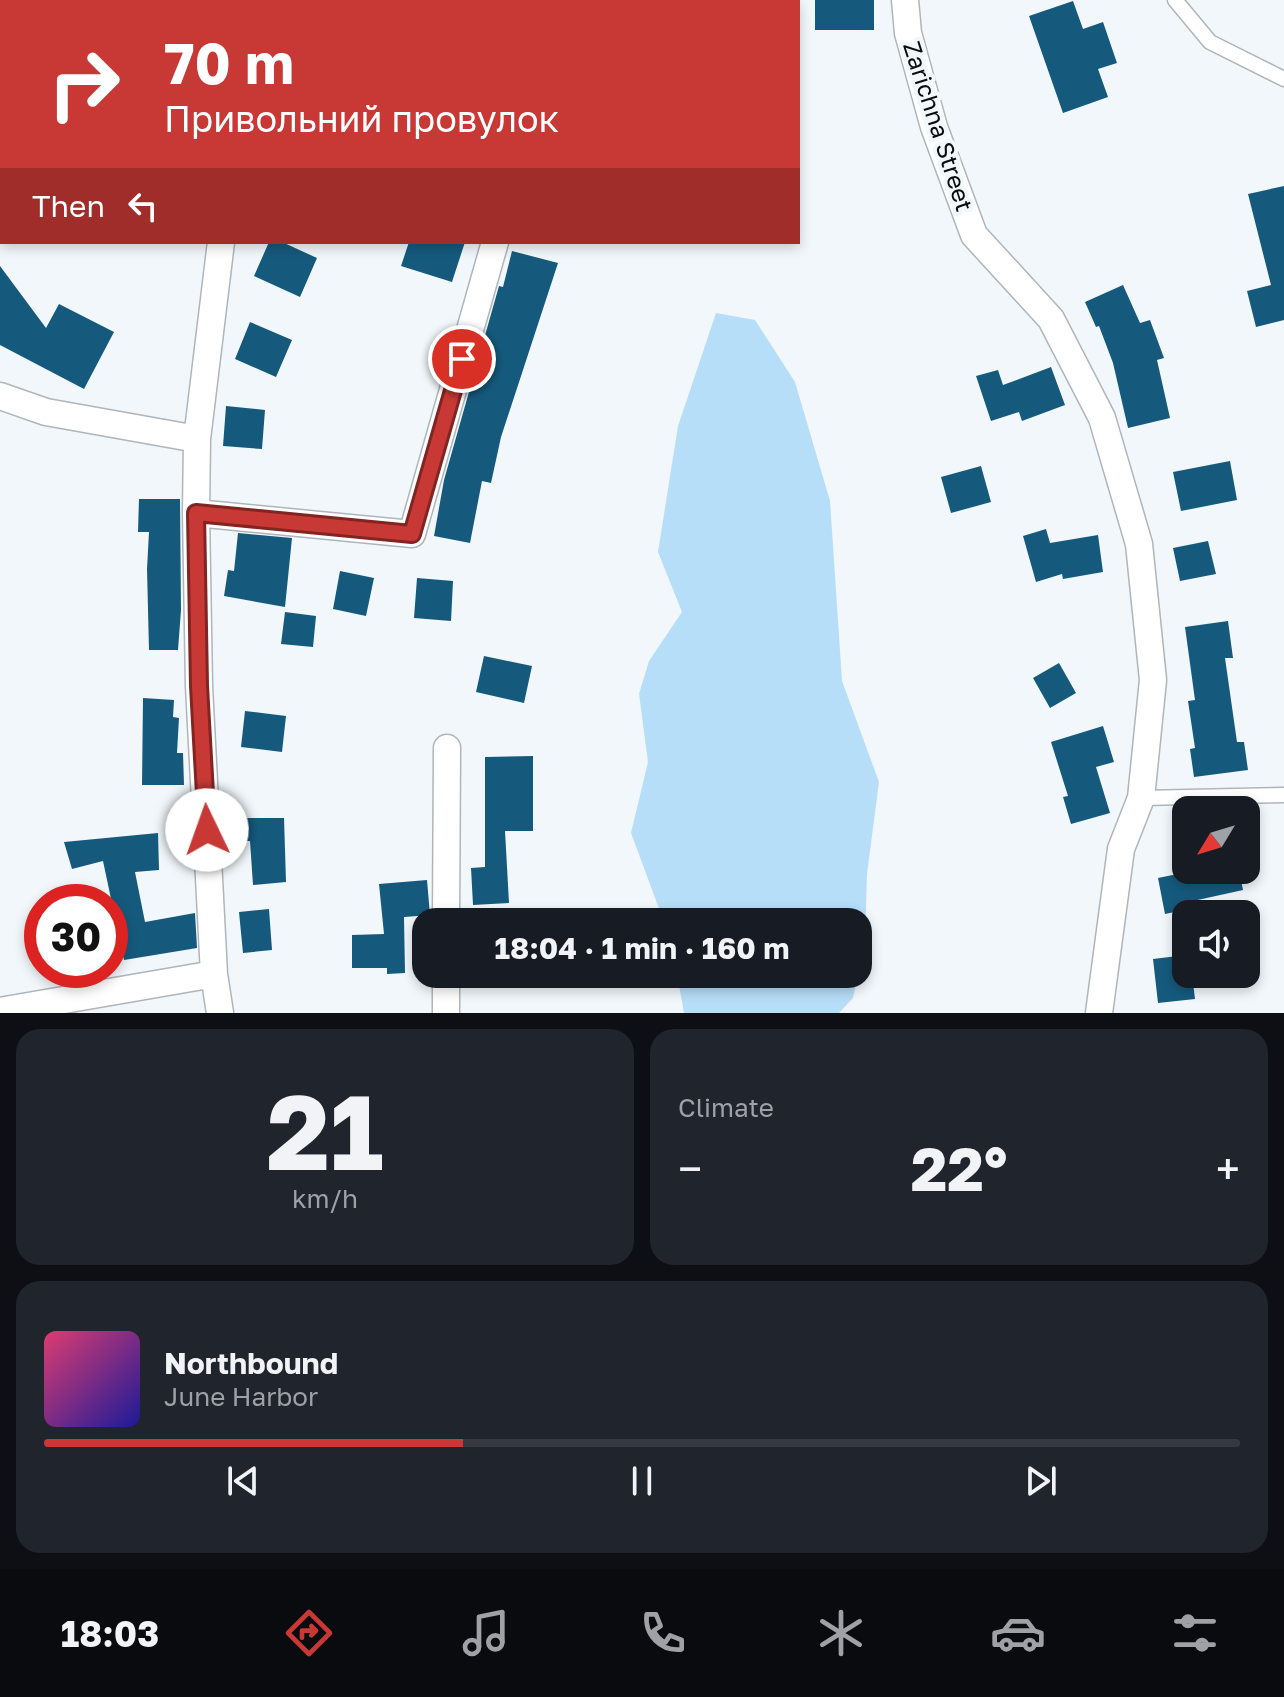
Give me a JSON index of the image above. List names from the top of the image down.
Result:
{
  "streets": {
    "street": ["Zarichna Street"]
  },
  "north": "bottom left",
  "page": {
    "turn": ["70 m", "Привольний провулок"],
    "then": "Then",
    "limit": "30",
    "trip": "18:04 · 1 min · 160 m",
    "tile": [
      ["21", "km/h"],
      "Climate"
    ],
    "heat": ["−", "22°", "+"],
    "song": ["Northbound", "June Harbor"],
    "tabs": "18:03"
  }
}
